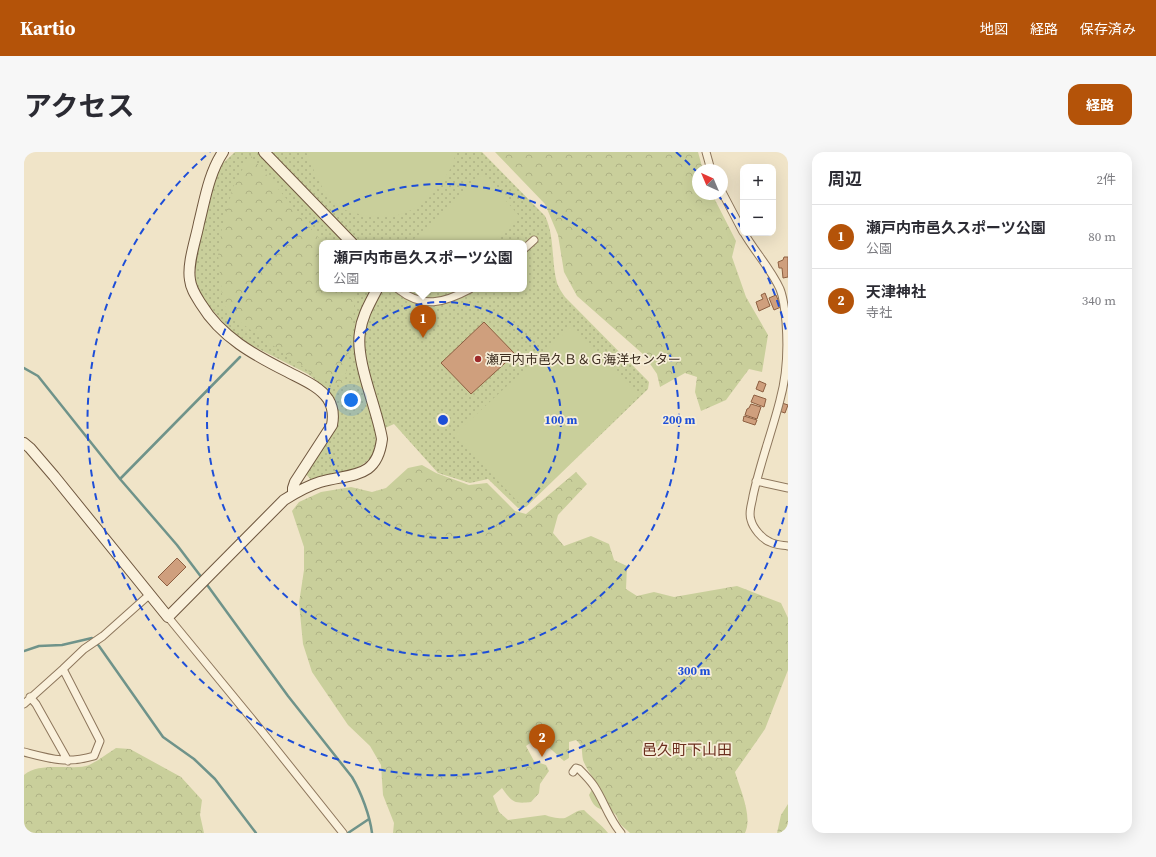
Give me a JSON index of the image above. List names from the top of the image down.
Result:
{
  "districts": ["邑久町下山田"],
  "places": ["瀬戸内市邑久Ｂ＆Ｇ海洋センター"],
  "north": "top left",
  "page": {
    "header": "Kartio",
    "nav": ["地図", "経路", "保存済み"],
    "title": "アクセス",
    "buttons": "経路",
    "heading": ["周辺", "2件"],
    "map_buttons": ["+", "−"],
    "list": [
      {
        "mark": "1",
        "name": "瀬戸内市邑久スポーツ公園",
        "note": "公園",
        "value": "80 m"
      },
      {
        "mark": "2",
        "name": "天津神社",
        "note": "寺社",
        "value": "340 m"
      }
    ],
    "popup": ["瀬戸内市邑久スポーツ公園", "公園"],
    "pins": ["1", "2"]
  },
  "rings": ["100 m", "200 m", "300 m"]
}
